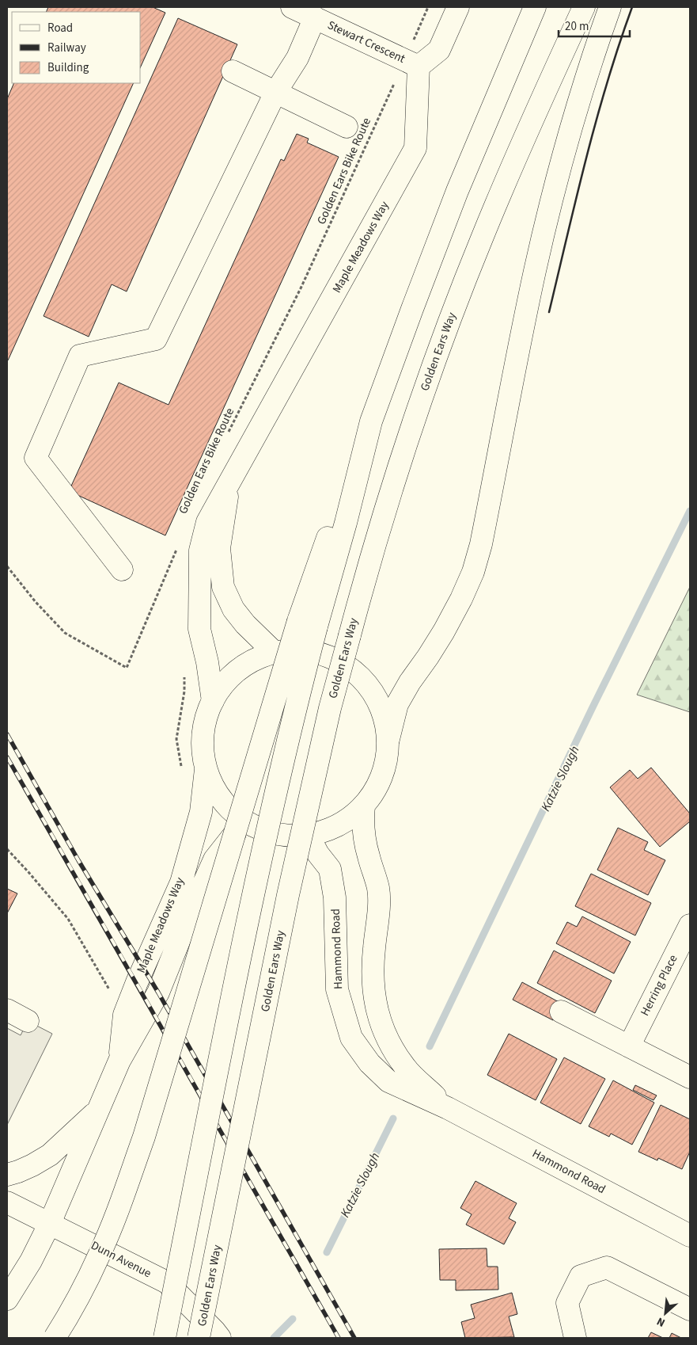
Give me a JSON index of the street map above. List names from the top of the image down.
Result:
{
  "streets": {
    "main road": [
      "Stewart Crescent",
      "Maple Meadows Way",
      "Golden Ears Way",
      "Hammond Road",
      "Herring Place",
      "Dunn Avenue"
    ],
    "path": ["Golden Ears Bike Route"]
  },
  "crossings": [
    ["Stewart Crescent", "Golden Ears Bike Route"],
    ["Stewart Crescent", "Maple Meadows Way"],
    ["Golden Ears Bike Route", "Maple Meadows Way"],
    ["Maple Meadows Way", "Dunn Avenue"]
  ],
  "water": ["Katzie Slough"],
  "legend": ["Road", "Railway", "Building"],
  "scale_bar": "20 m",
  "north": "bottom left"
}
